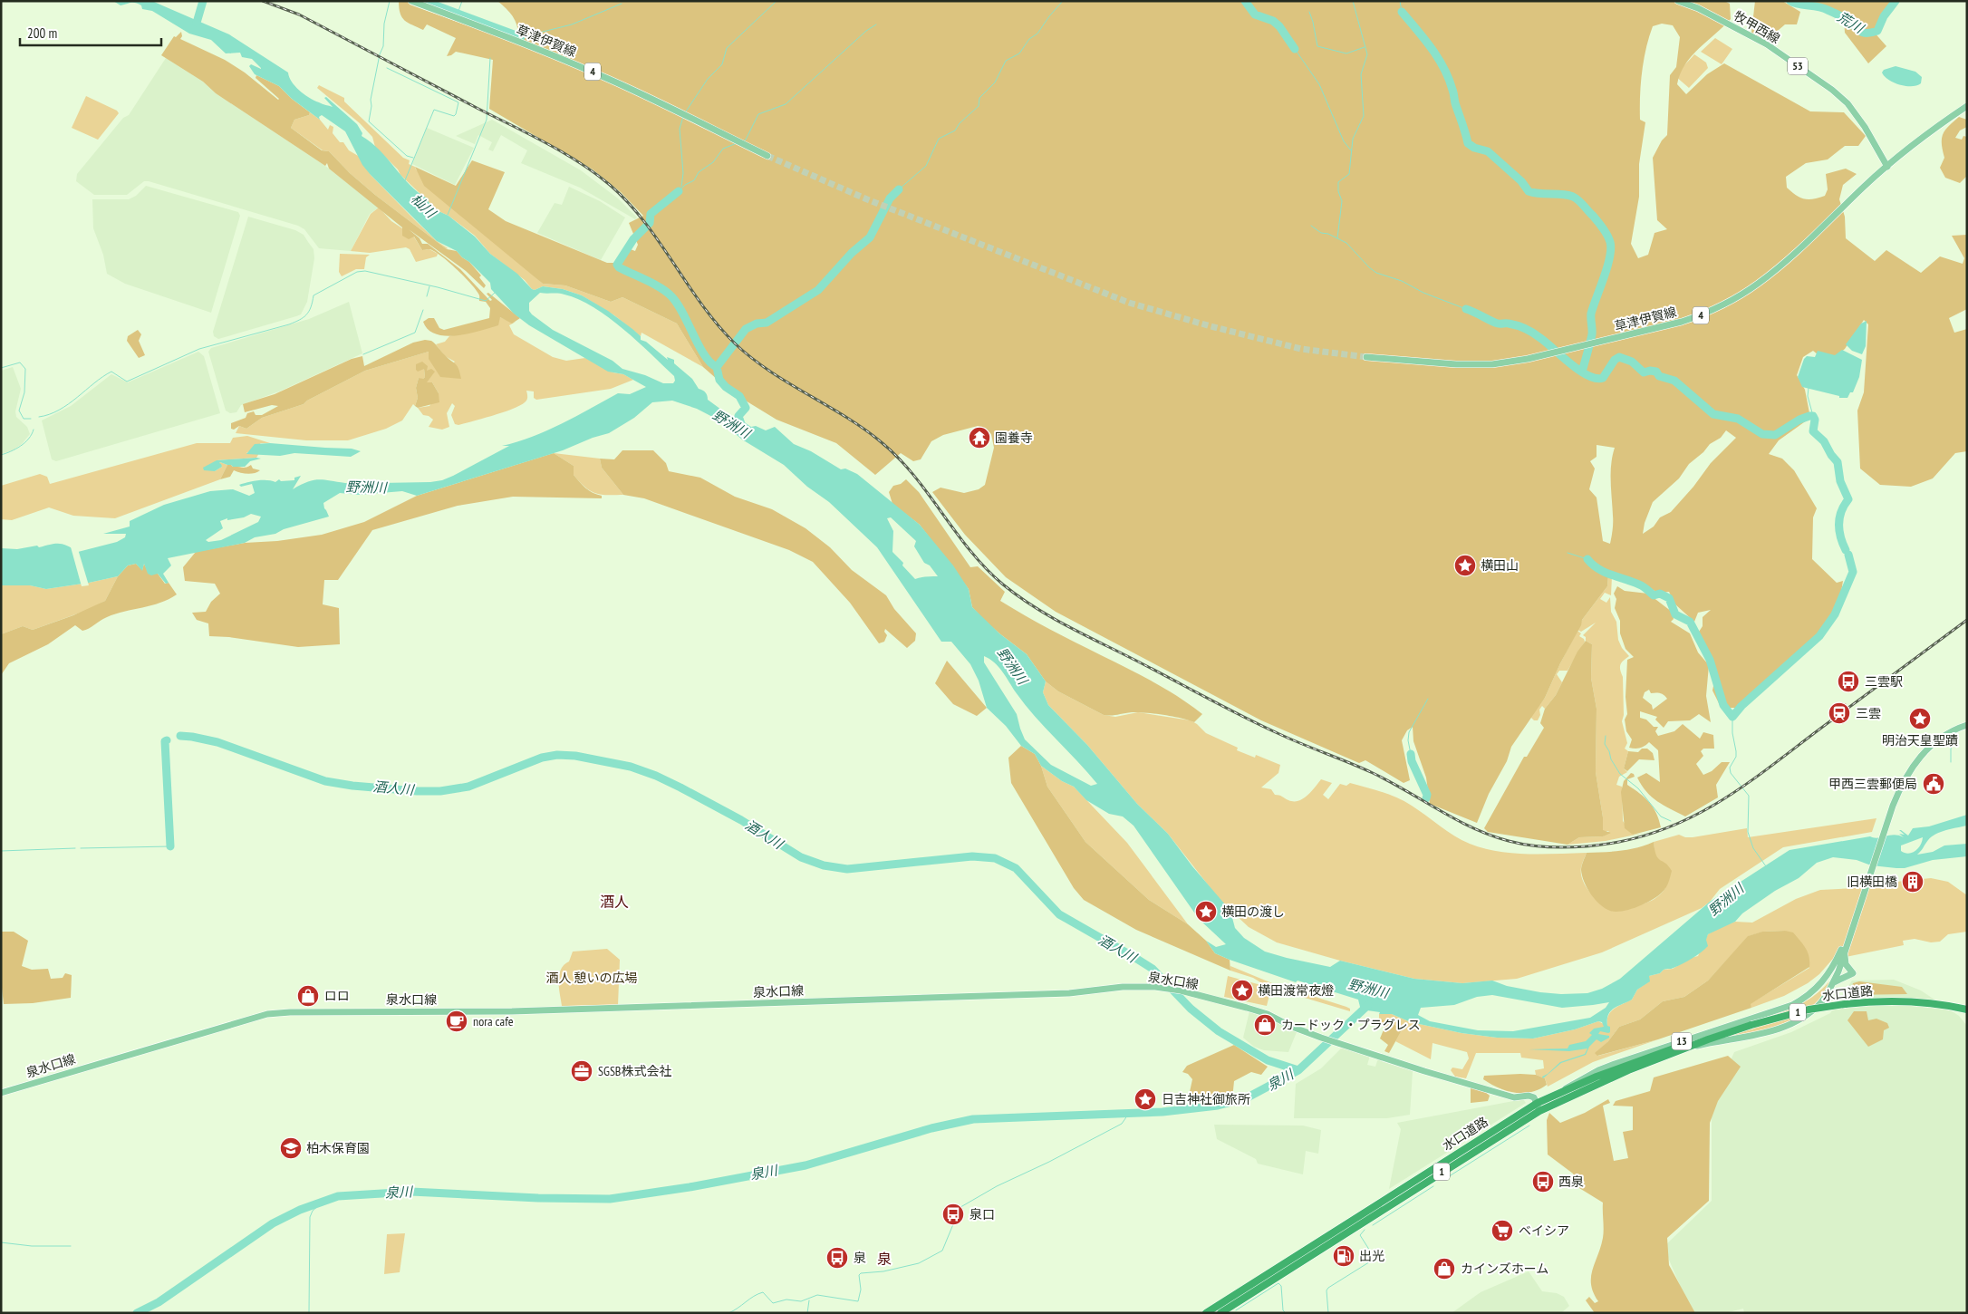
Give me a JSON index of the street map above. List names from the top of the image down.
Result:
{
  "streets": {
    "highway": ["水口道路", "1"],
    "main road": [
      "牧甲西線",
      "草津伊賀線",
      "53",
      "4",
      "泉水口線",
      "13"
    ]
  },
  "crossings": [
    ["牧甲西線", "草津伊賀線"],
    ["泉水口線", "水口道路"],
    ["水口道路", "13"]
  ],
  "districts": ["酒人", "泉"],
  "water": [
    "荒川",
    "杣川",
    "野洲川",
    "酒人川",
    "泉川"
  ],
  "parks": ["酒人 憩いの広場"],
  "places": {
    "temple": ["園養寺"],
    "place": [
      "横田山",
      "明治天皇聖蹟",
      "横田の渡し",
      "横田渡常夜燈",
      "日吉神社御旅所"
    ],
    "bus stop": [
      "三雲駅",
      "西泉",
      "泉口",
      "泉"
    ],
    "station": ["三雲"],
    "public building": ["甲西三雲郵便局"],
    "building": ["旧横田橋"],
    "shop": ["ロロ", "カードック・プラグレス", "カインズホーム"],
    "cafe": ["nora cafe"],
    "office": ["SGSB株式会社"],
    "school or university": ["柏木保育園"],
    "supermarket": ["ベイシア"],
    "fuel station": ["出光"]
  },
  "scale_bar": "200 m"
}
